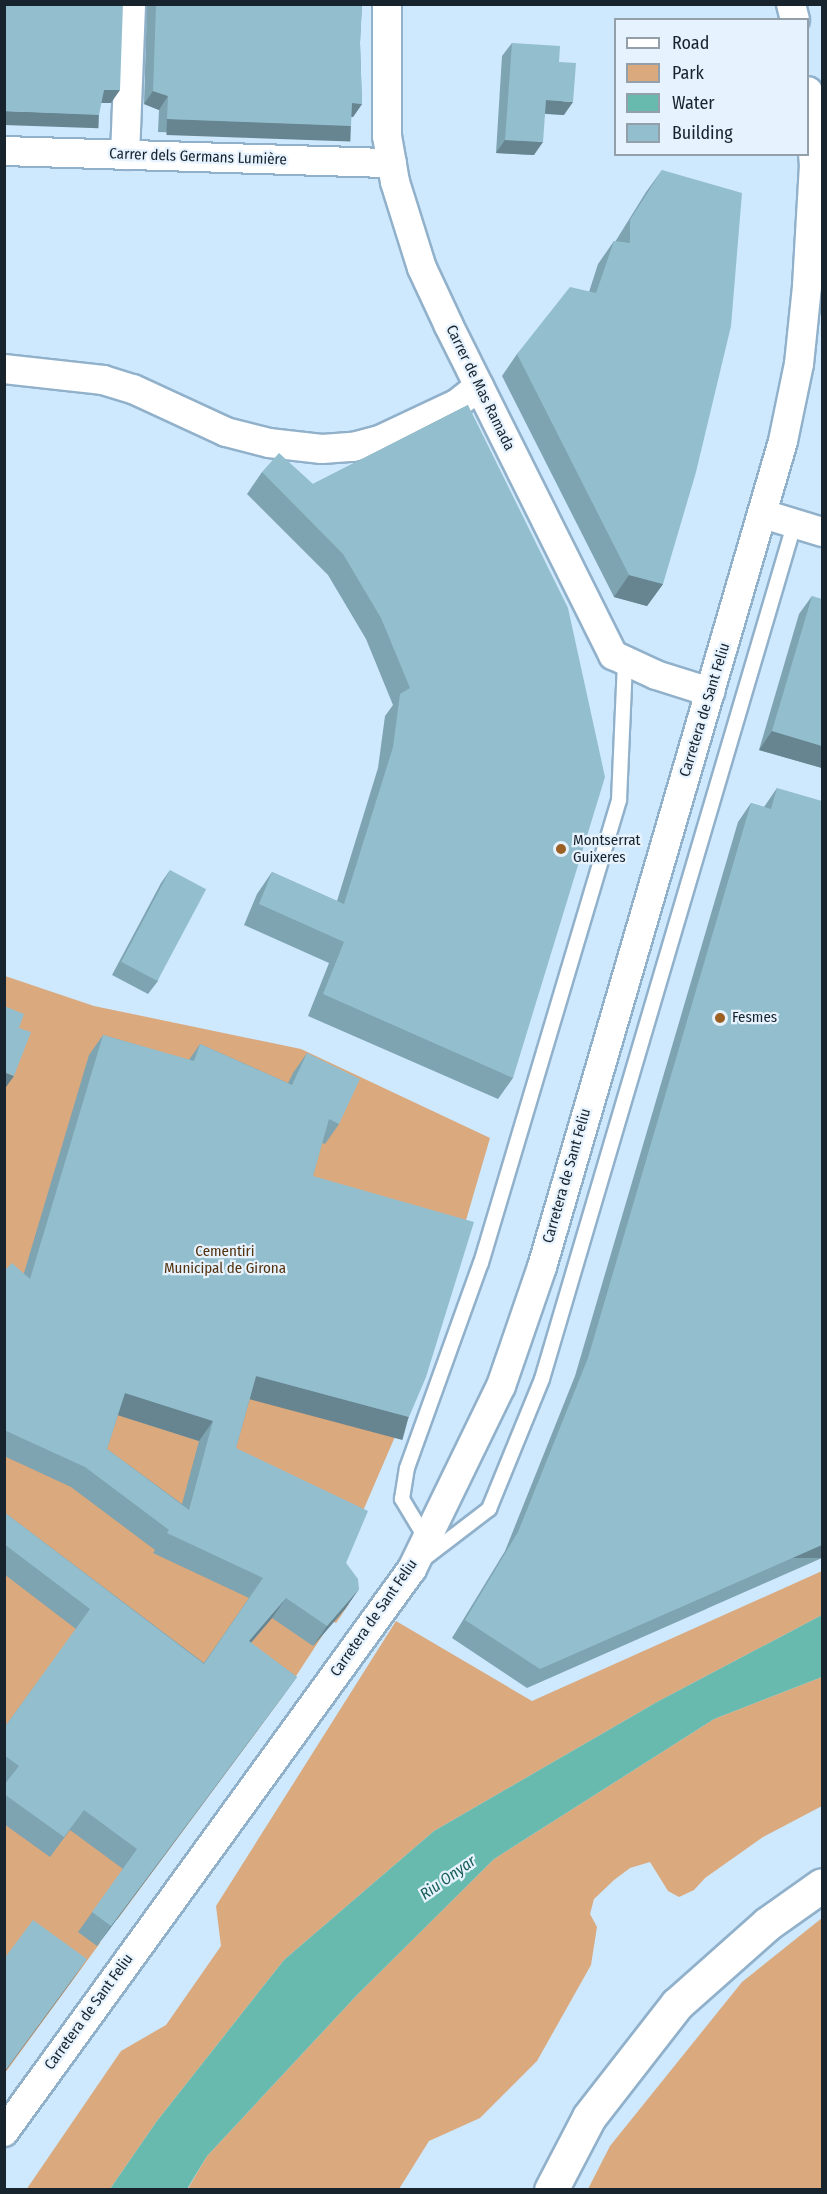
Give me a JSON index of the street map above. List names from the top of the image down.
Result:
{
  "streets": {
    "street": ["Carrer dels Germans Lumière", "Carrer de Mas Ramada", "Carretera de Sant Feliu"]
  },
  "crossings": [
    ["Carrer dels Germans Lumière", "Carrer de Mas Ramada"],
    ["Carrer de Mas Ramada", "Carretera de Sant Feliu"]
  ],
  "water": ["Riu Onyar"],
  "parks": ["Cementiri Municipal de Girona"],
  "places": ["Montserrat Guixeres", "Fesmes"],
  "legend": [
    "Road",
    "Park",
    "Water",
    "Building"
  ]
}
